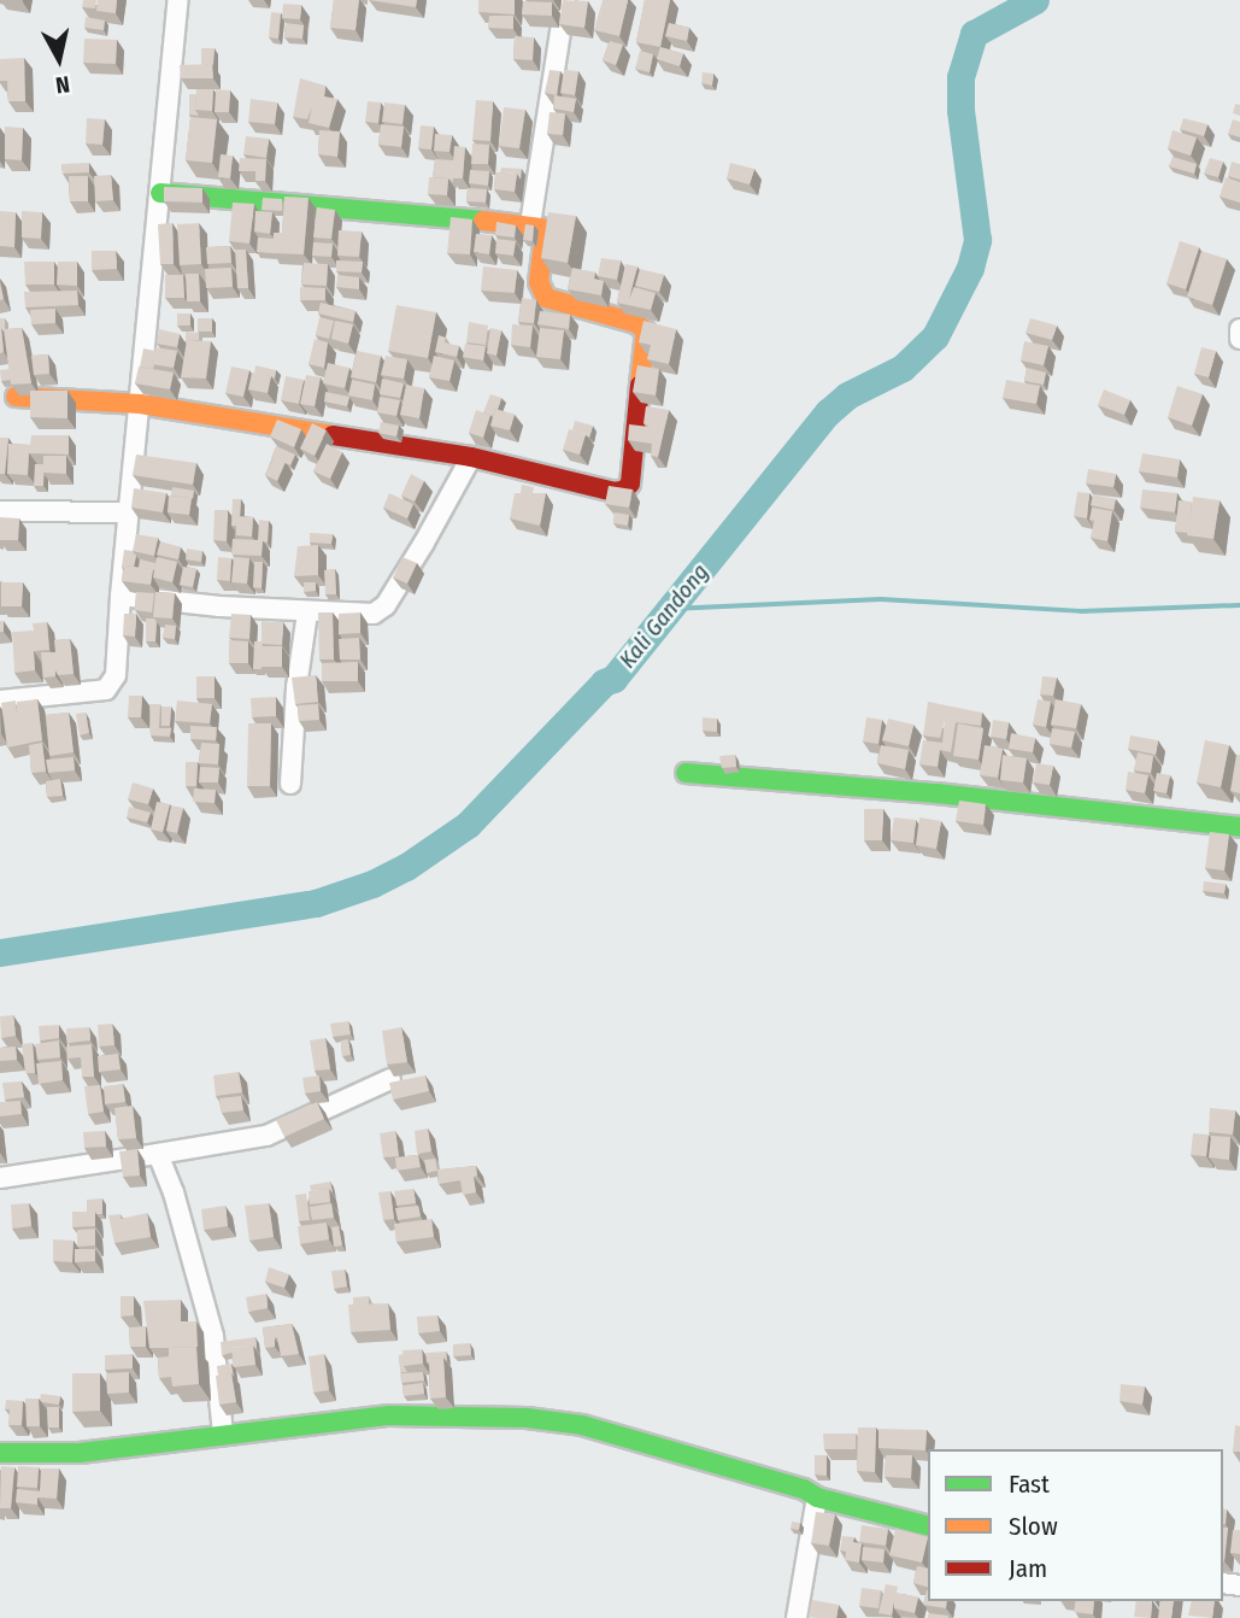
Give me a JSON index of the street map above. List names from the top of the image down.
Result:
{
  "water": ["Kali Gandong"],
  "legend": ["Fast", "Slow", "Jam"],
  "north": "bottom"
}
